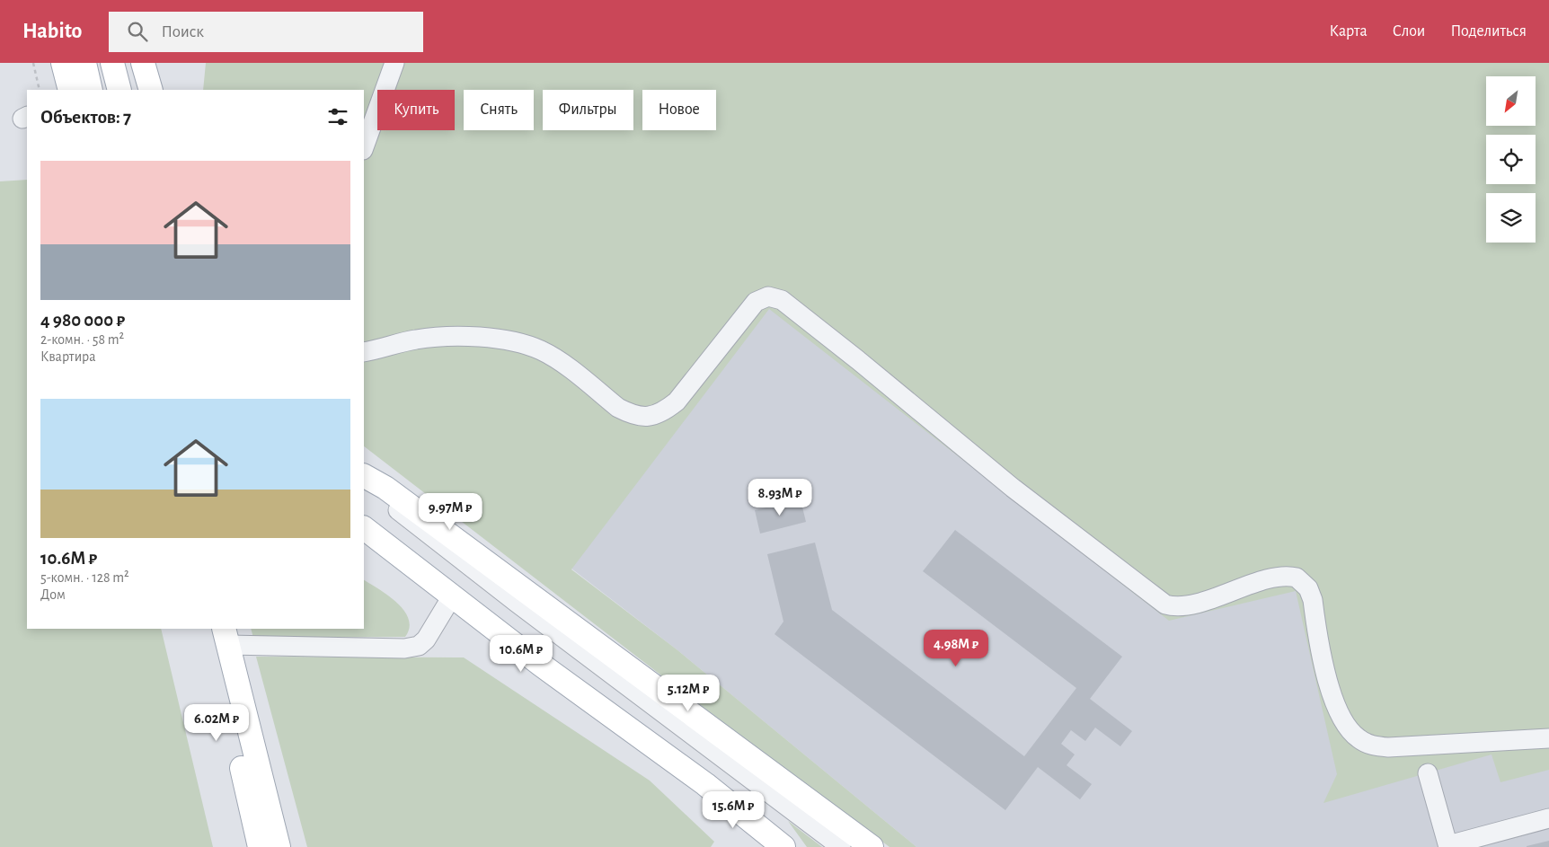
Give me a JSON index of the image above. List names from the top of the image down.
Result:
{
  "north": "bottom left",
  "page": {
    "header": "Habito",
    "search": "Поиск",
    "nav": ["Карта", "Слои", "Поделиться"],
    "chip": [
      "Купить",
      "Снять",
      "Фильтры",
      "Новое"
    ],
    "heading": "Объектов: 7",
    "list": [
      {
        "name": "4 980 000 ₽",
        "note": "2-комн. · 58 m² · Квартира"
      },
      {
        "name": "10.6M ₽",
        "note": "5-комн. · 128 m² · Дом"
      }
    ],
    "price": [
      "8.93M ₽",
      "9.97M ₽",
      "4.98M ₽",
      "10.6M ₽",
      "5.12M ₽",
      "6.02M ₽",
      "15.6M ₽"
    ]
  }
}
